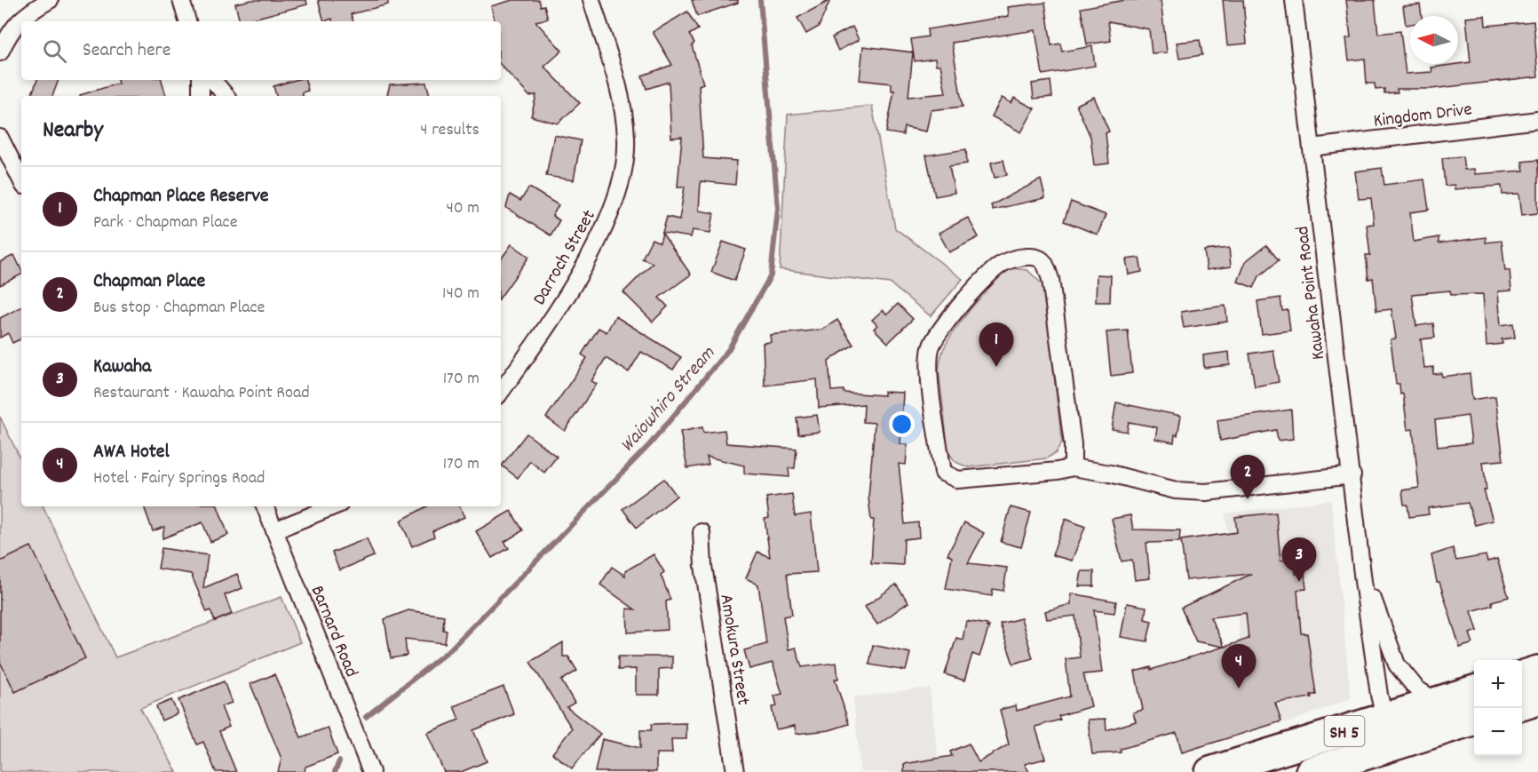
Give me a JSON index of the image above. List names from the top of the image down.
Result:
{
  "streets": {
    "highway": ["SH 5"],
    "street": [
      "Kingdom Drive",
      "Darroch Street",
      "Kawaha Point Road",
      "Barnard Road",
      "Amokura Street"
    ]
  },
  "crossings": [
    ["Kingdom Drive", "Kawaha Point Road"],
    ["Kawaha Point Road", "SH 5"]
  ],
  "water": ["Waiowhiro Stream"],
  "north": "left",
  "page": {
    "search": "Search here",
    "heading": ["Nearby", "4 results"],
    "list": [
      {
        "mark": "1",
        "name": "Chapman Place Reserve",
        "note": "Park · Chapman Place",
        "value": "40 m"
      },
      {
        "mark": "2",
        "name": "Chapman Place",
        "note": "Bus stop · Chapman Place",
        "value": "140 m"
      },
      {
        "mark": "3",
        "name": "Kawaha",
        "note": "Restaurant · Kawaha Point Road",
        "value": "170 m"
      },
      {
        "mark": "4",
        "name": "AWA Hotel",
        "note": "Hotel · Fairy Springs Road",
        "value": "170 m"
      }
    ],
    "pins": [
      "1",
      "2",
      "3",
      "4"
    ],
    "map_buttons": ["+", "−"]
  }
}
